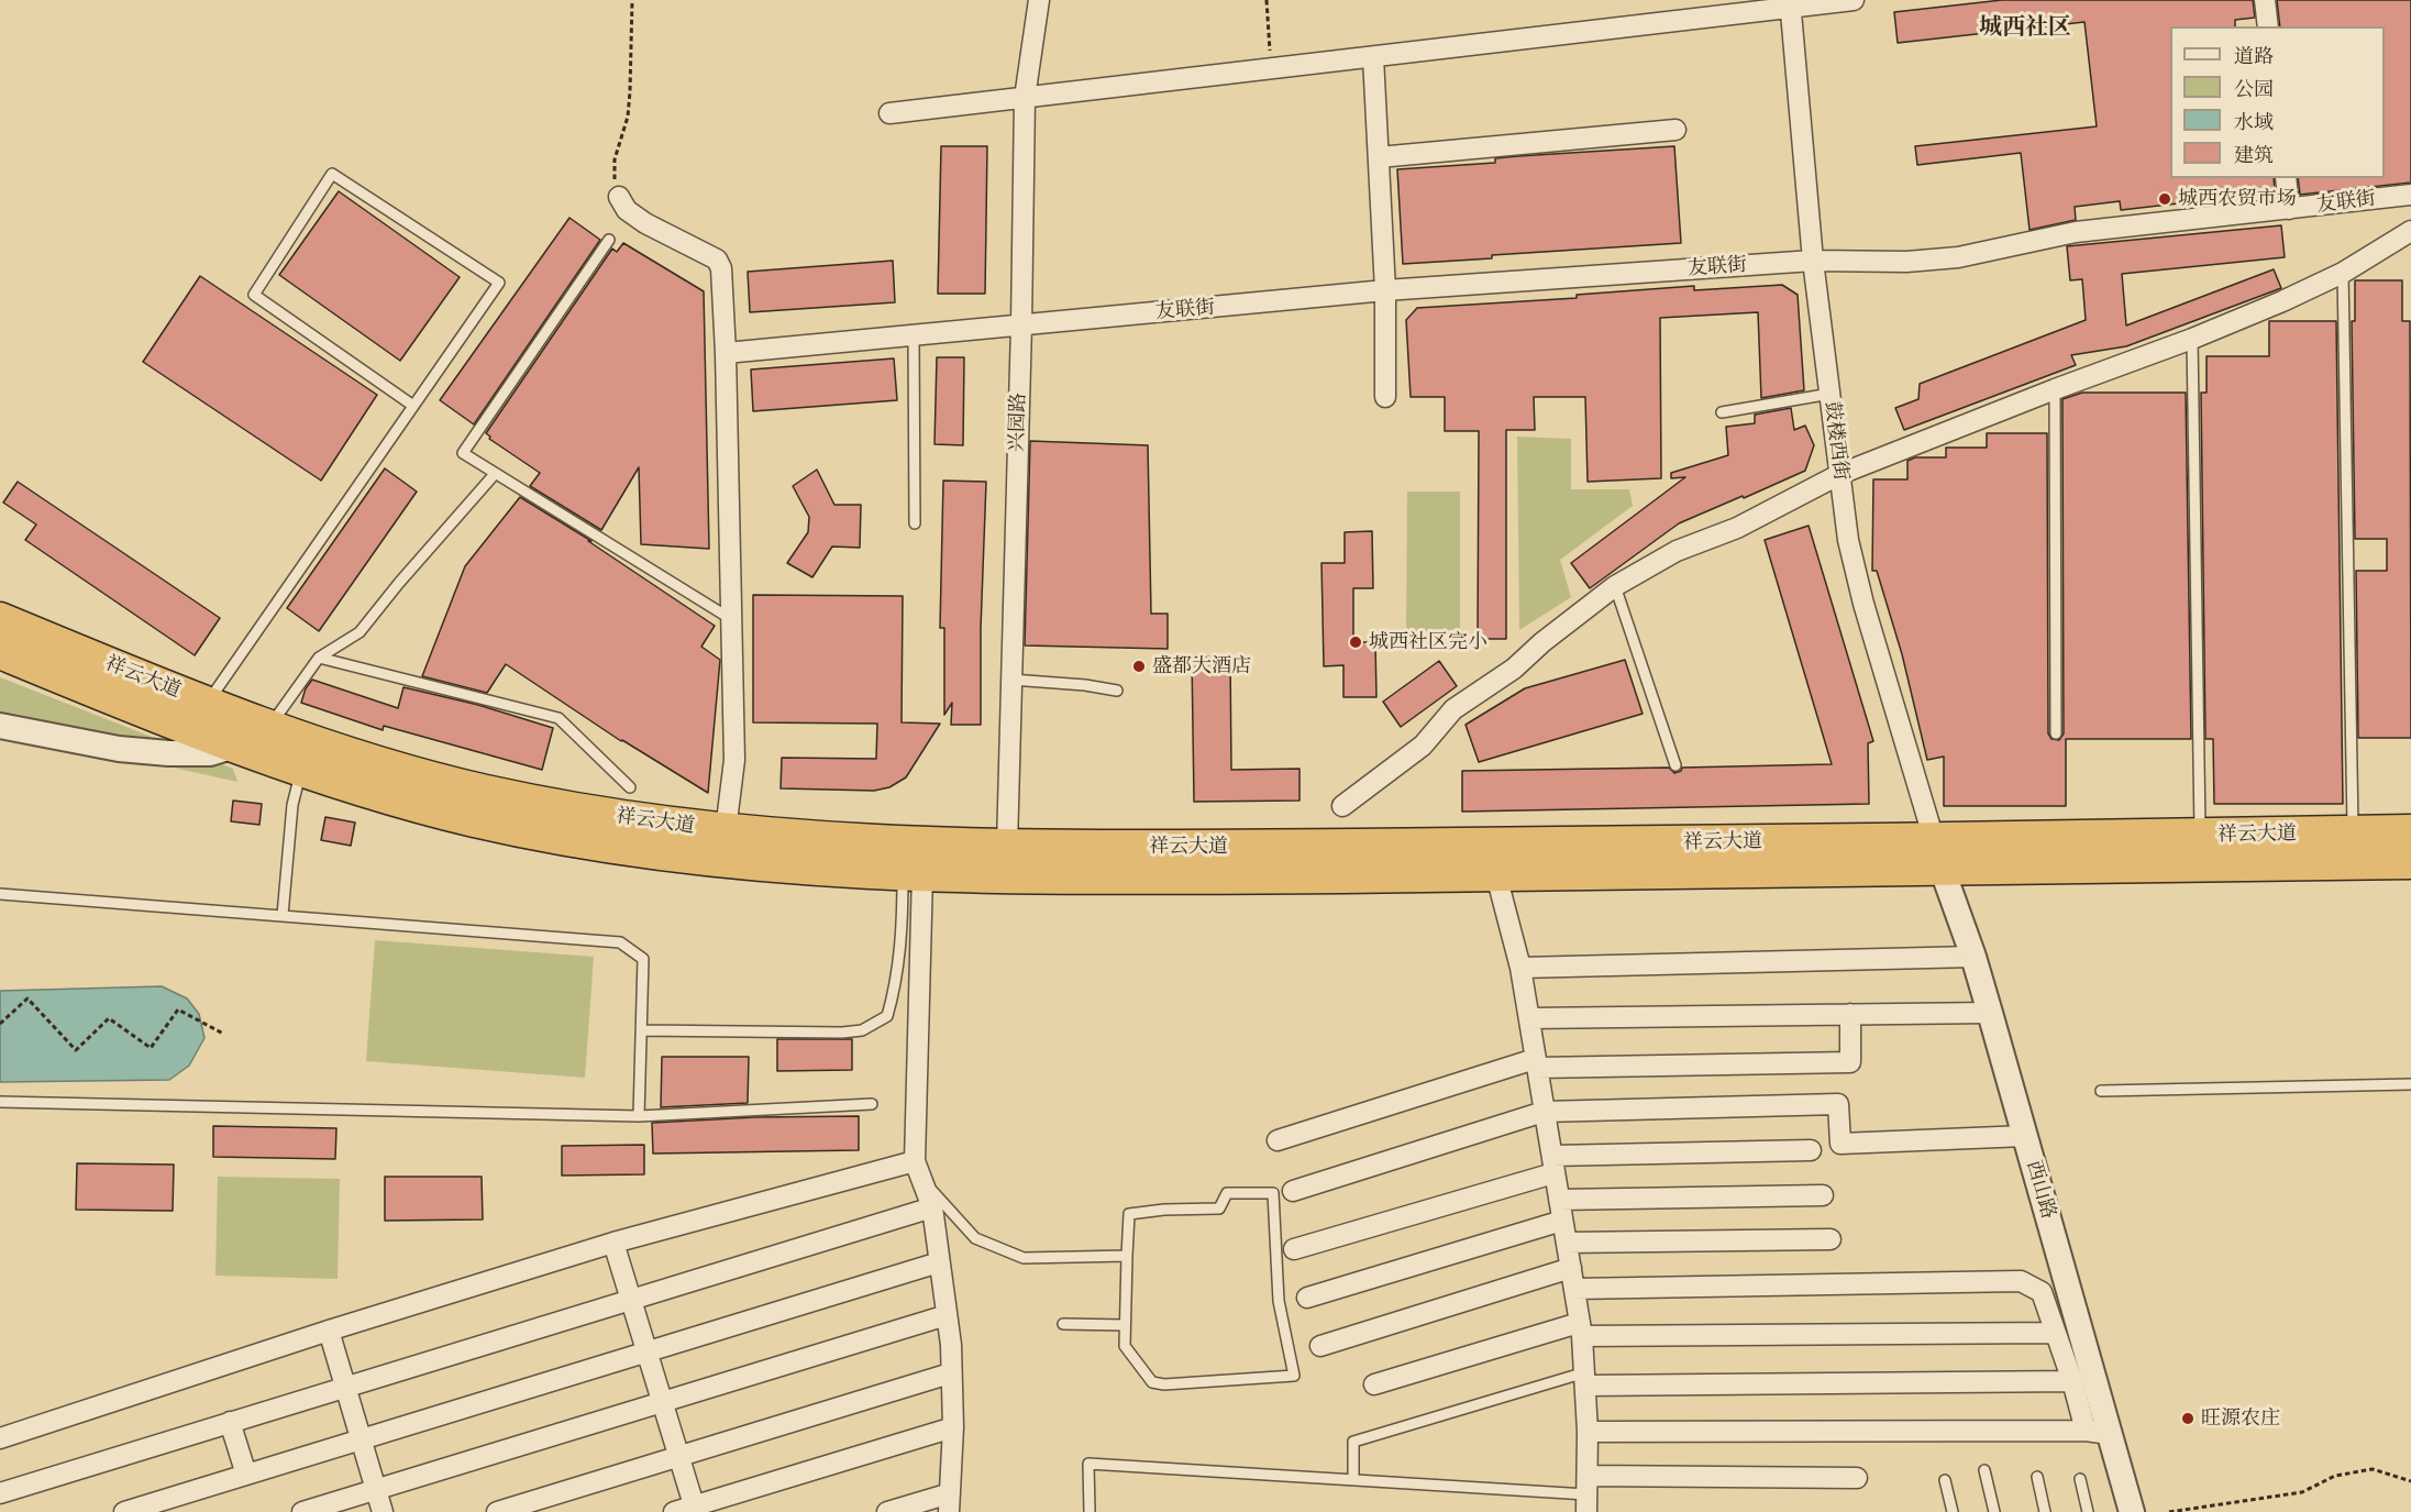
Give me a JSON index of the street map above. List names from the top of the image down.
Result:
{
  "streets": {
    "highway": ["祥云大道"],
    "street": [
      "友联街",
      "兴园路",
      "鼓楼西街",
      "西山路"
    ]
  },
  "crossings": [
    ["友联街", "兴园路"],
    ["友联街", "鼓楼西街"],
    ["兴园路", "祥云大道"],
    ["鼓楼西街", "祥云大道"],
    ["鼓楼西街", "西山路"],
    ["祥云大道", "西山路"]
  ],
  "districts": ["城西社区"],
  "places": [
    "城西农贸市场",
    "城西社区完小",
    "盛都大酒店",
    "旺源农庄"
  ],
  "legend": [
    "道路",
    "公园",
    "水域",
    "建筑"
  ]
}
